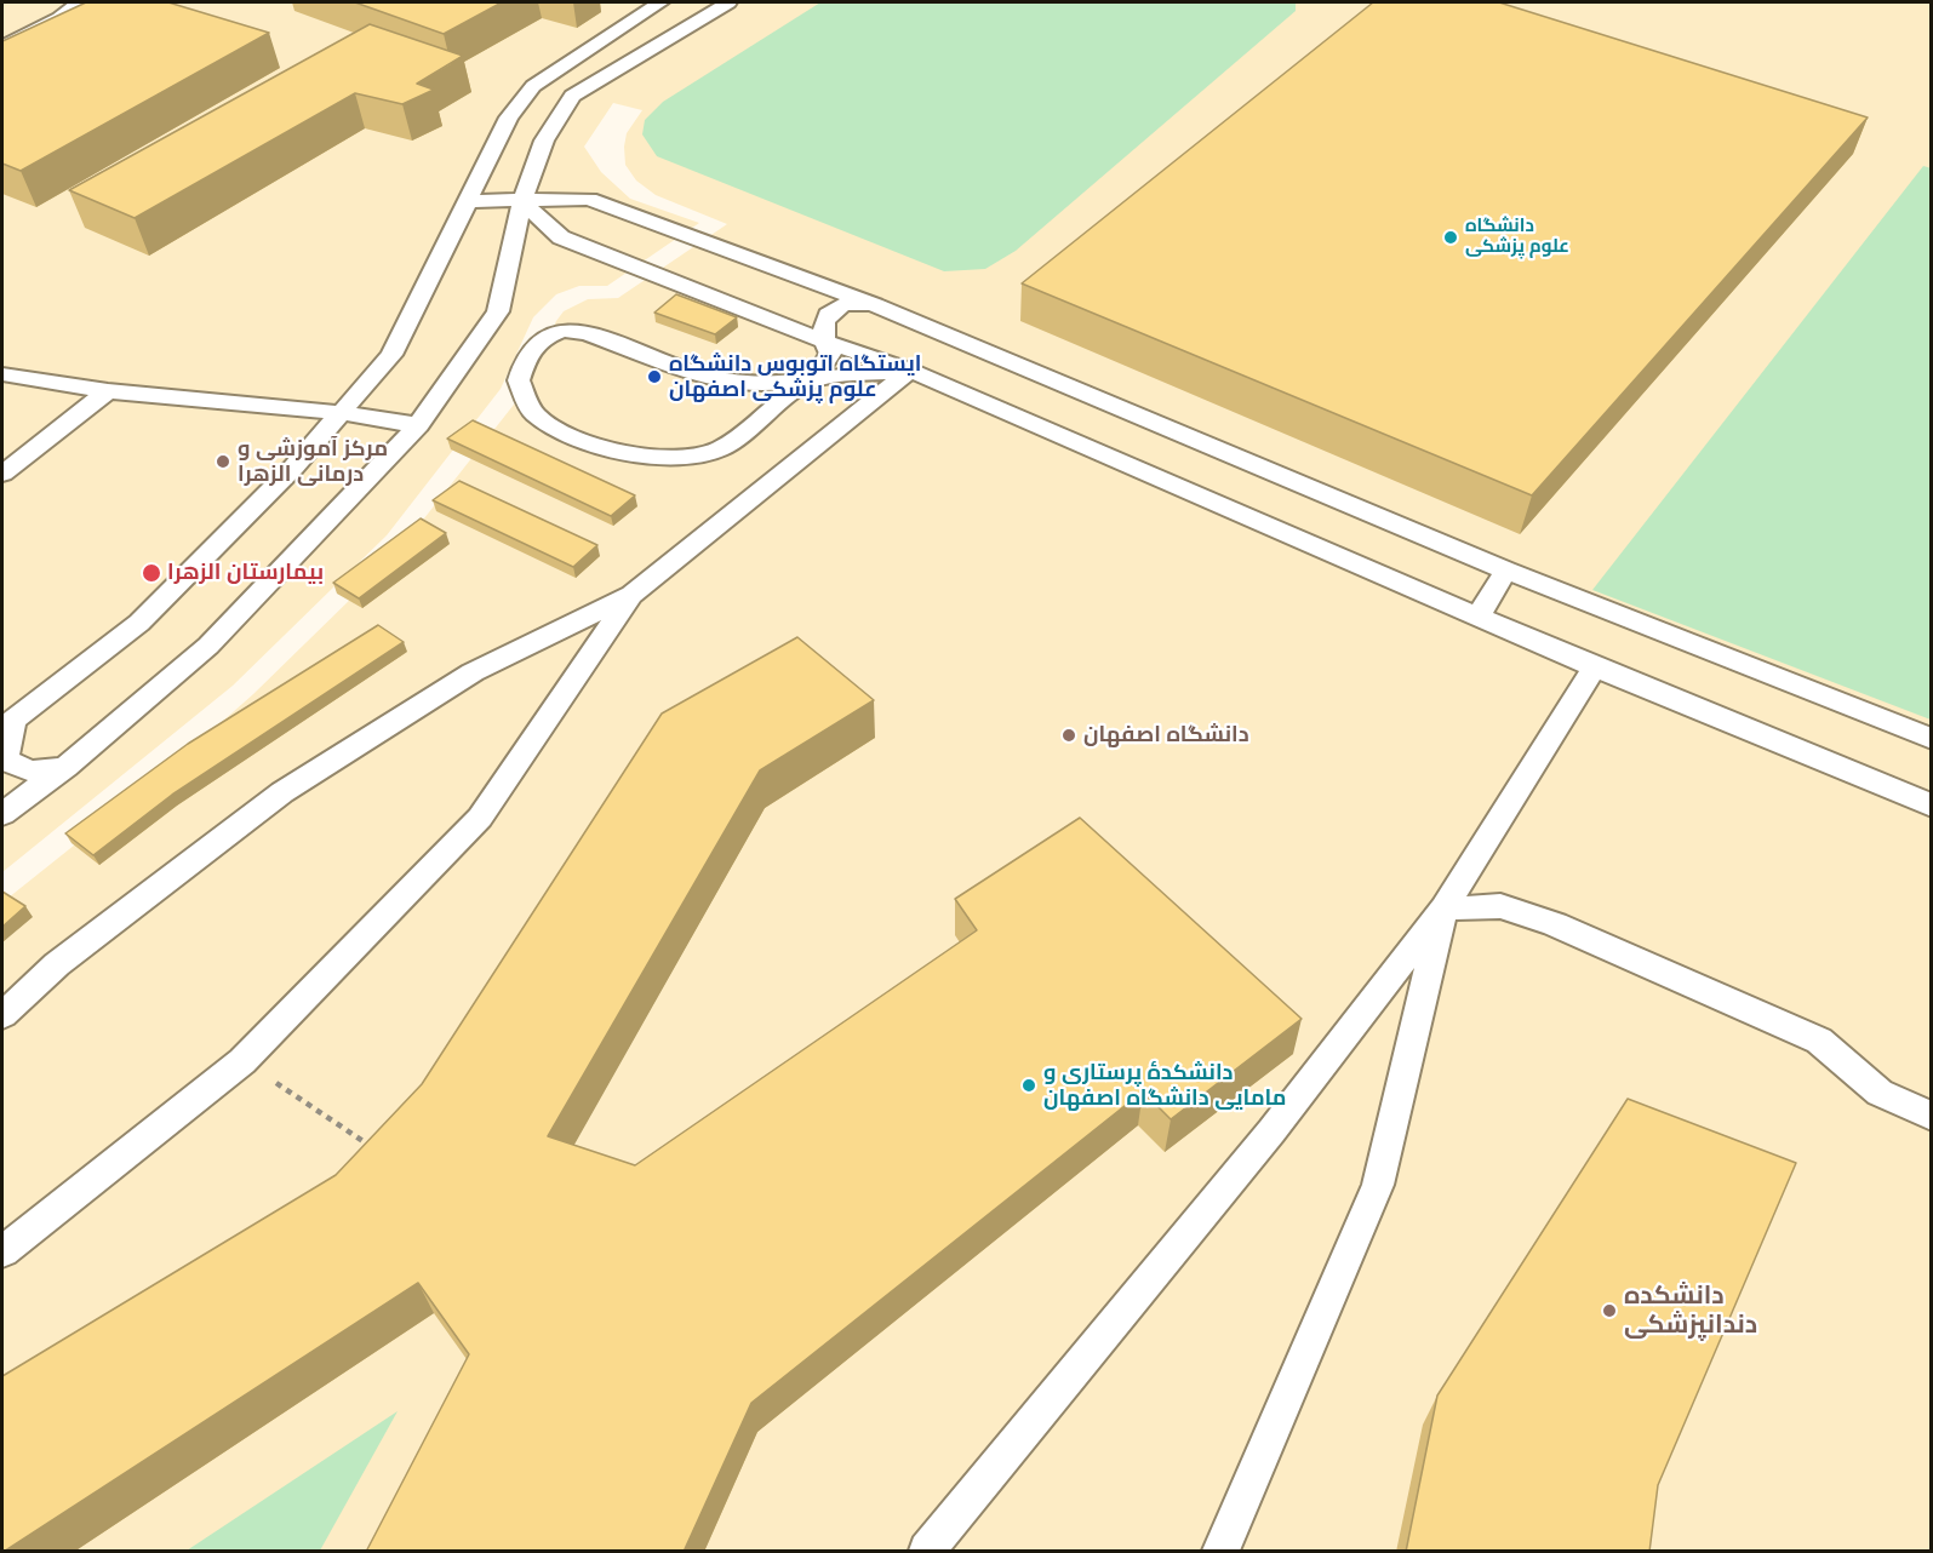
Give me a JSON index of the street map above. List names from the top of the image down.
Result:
{
  "places": [
    "دانشگاه علوم پزشکی",
    "ایستگاه اتوبوس دانشگاه علوم پزشکی اصفهان",
    "مرکز آموزشی و درمانی الزهرا",
    "بیمارستان الزهرا",
    "دانشگاه اصفهان",
    "دانشکدهٔ پرستاری و مامایی دانشگاه اصفهان",
    "دانشکده دندانپزشکی"
  ]
}
